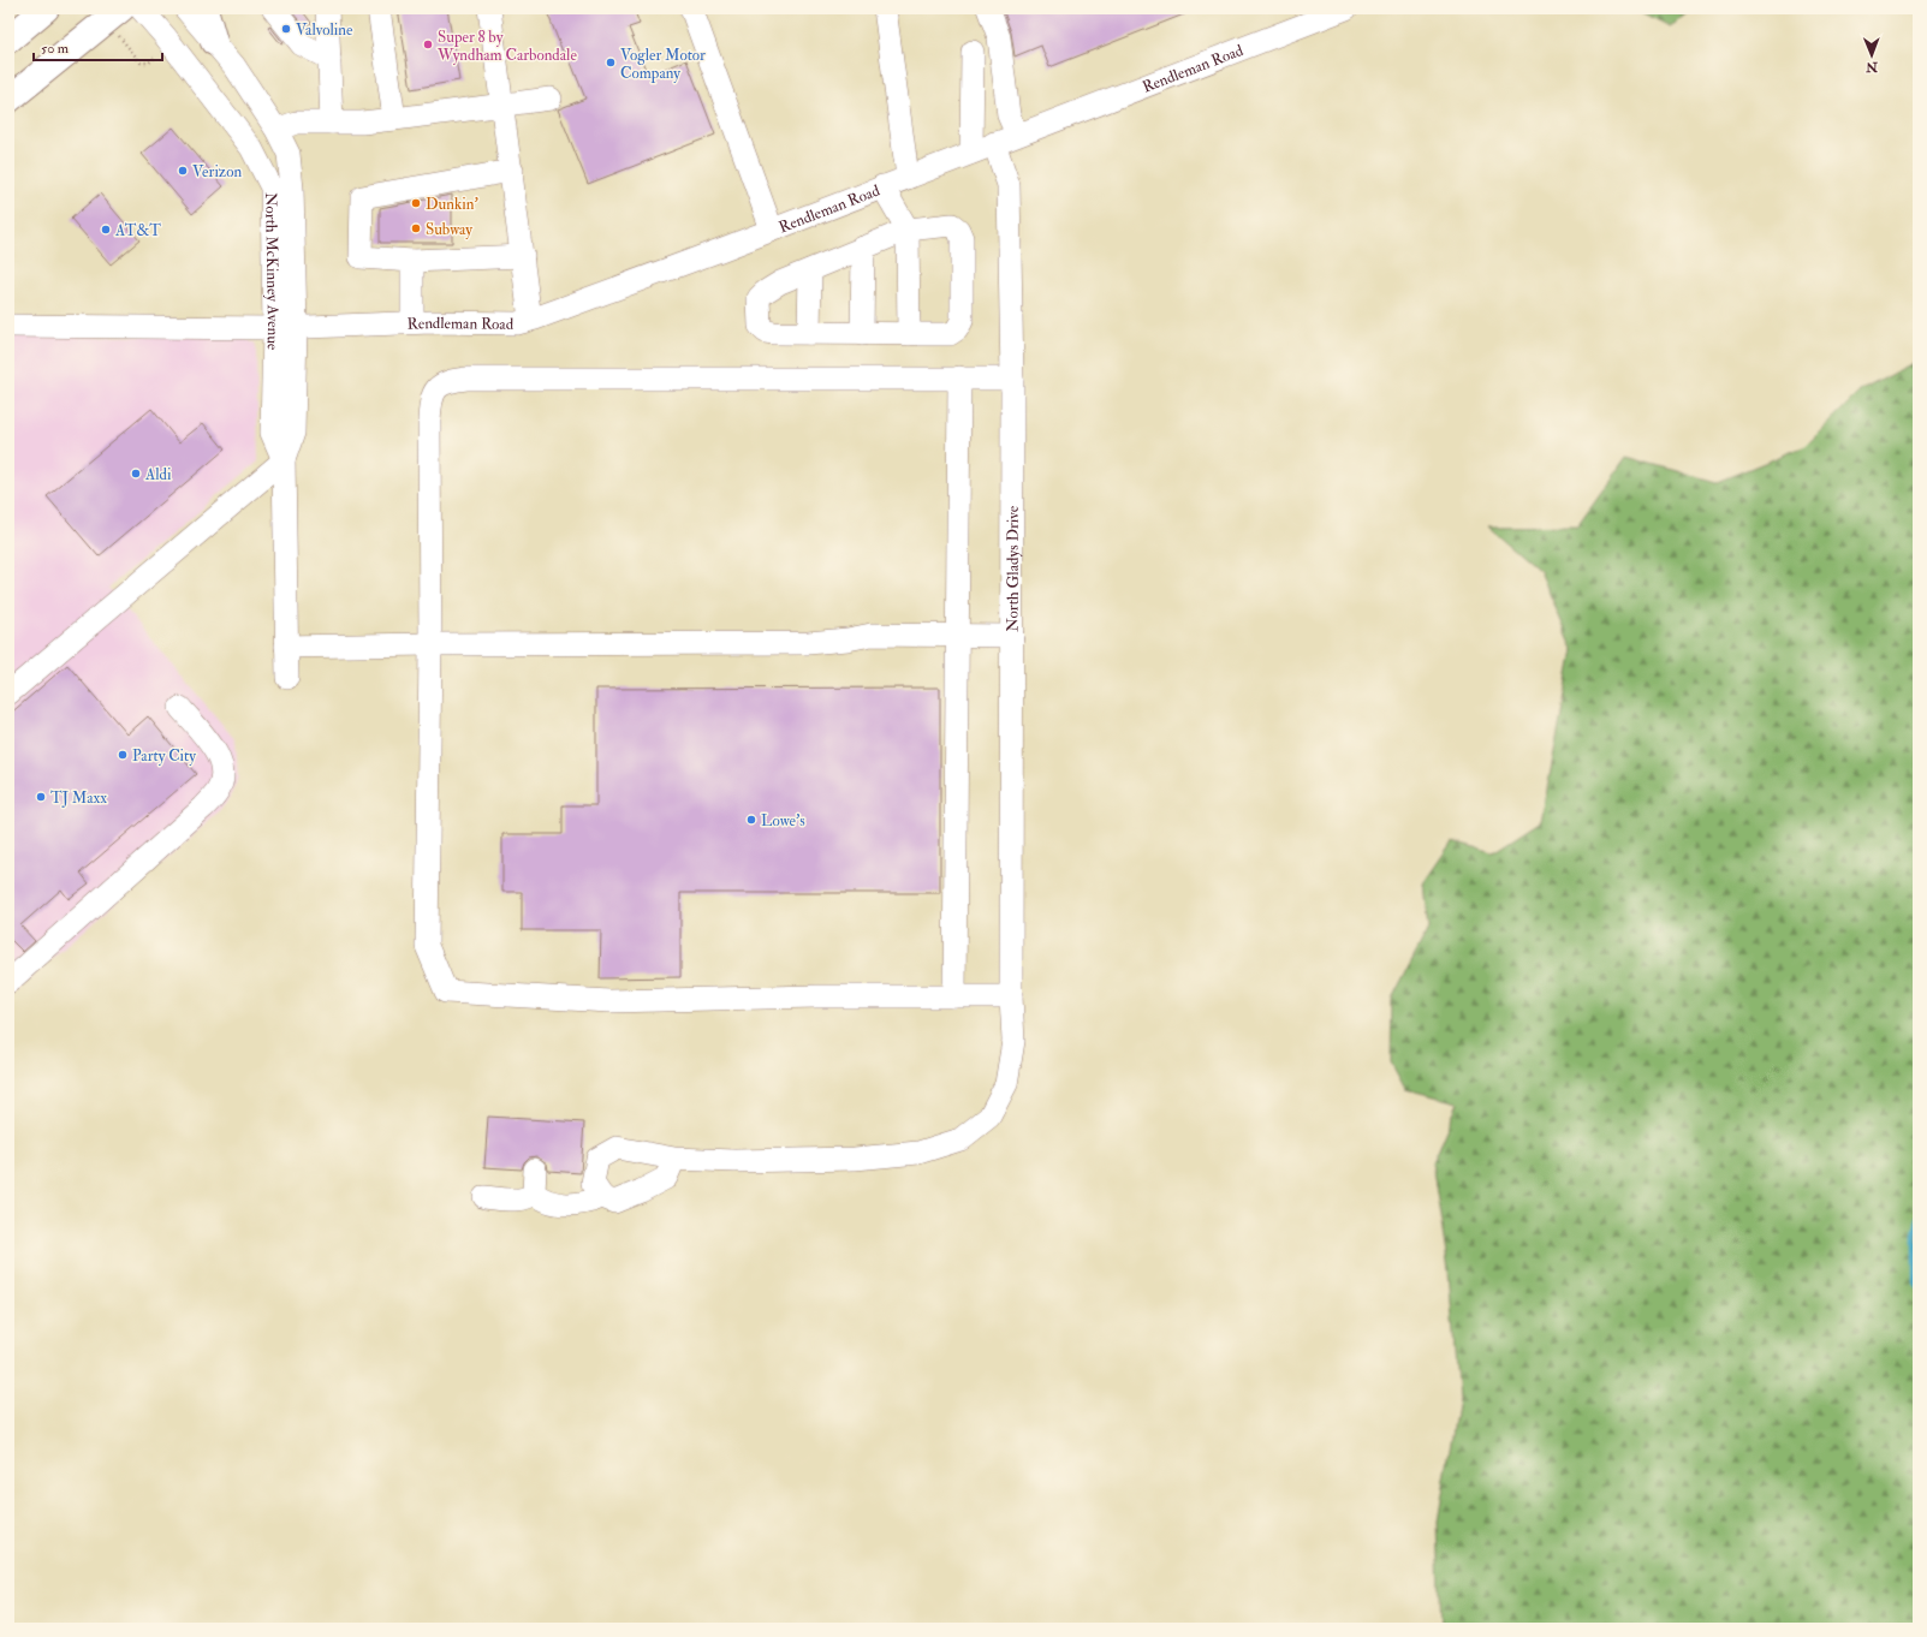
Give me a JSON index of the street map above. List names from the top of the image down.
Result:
{
  "streets": {
    "street": ["Rendleman Road", "North McKinney Avenue", "North Gladys Drive"]
  },
  "crossings": [
    ["Rendleman Road", "North McKinney Avenue"],
    ["Rendleman Road", "North Gladys Drive"]
  ],
  "places": [
    "Valvoline",
    "Super 8 by Wyndham Carbondale",
    "Vogler Motor Company",
    "Verizon",
    "Dunkin'",
    "Subway",
    "AT&T",
    "Aldi",
    "Party City",
    "TJ Maxx",
    "Lowe's"
  ],
  "scale_bar": "50 m",
  "north": "bottom"
}
